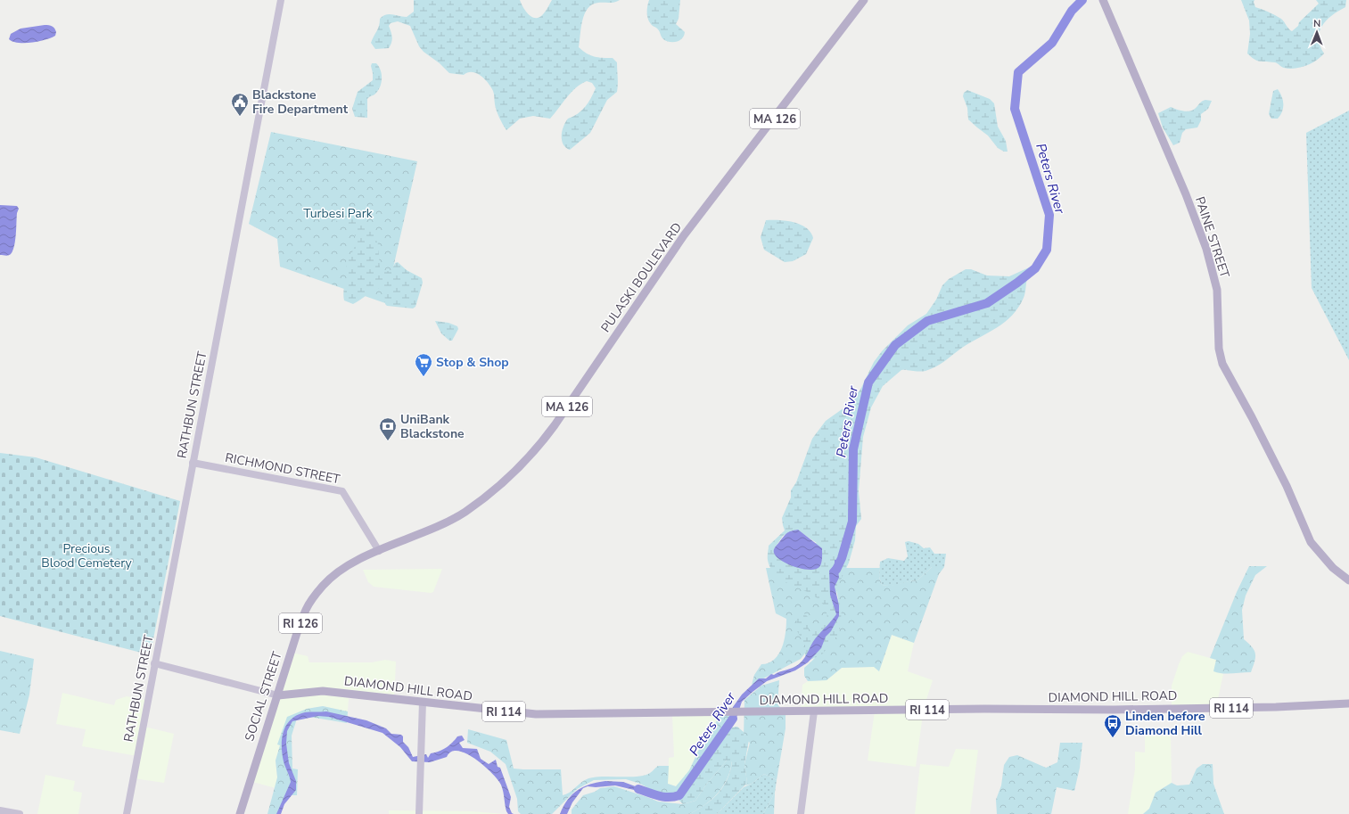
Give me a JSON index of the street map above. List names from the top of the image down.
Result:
{
  "streets": {
    "main road": [
      "MA 126",
      "PAINE STREET",
      "PULASKI BOULEVARD",
      "RI 126",
      "DIAMOND HILL ROAD",
      "SOCIAL STREET",
      "RI 114"
    ],
    "street": ["RATHBUN STREET", "RICHMOND STREET"]
  },
  "crossings": [
    ["PULASKI BOULEVARD", "SOCIAL STREET"],
    ["RATHBUN STREET", "RICHMOND STREET"],
    ["RATHBUN STREET", "DIAMOND HILL ROAD"],
    ["RICHMOND STREET", "SOCIAL STREET"],
    ["DIAMOND HILL ROAD", "SOCIAL STREET"]
  ],
  "water": ["Peters River"],
  "parks": ["Turbesi Park", "Precious Blood Cemetery"],
  "places": {
    "public building": ["Blackstone Fire Department"],
    "supermarket": ["Stop & Shop"],
    "bank": ["UniBank Blackstone"],
    "bus stop": ["Linden before Diamond Hill"]
  },
  "north": "top"
}
